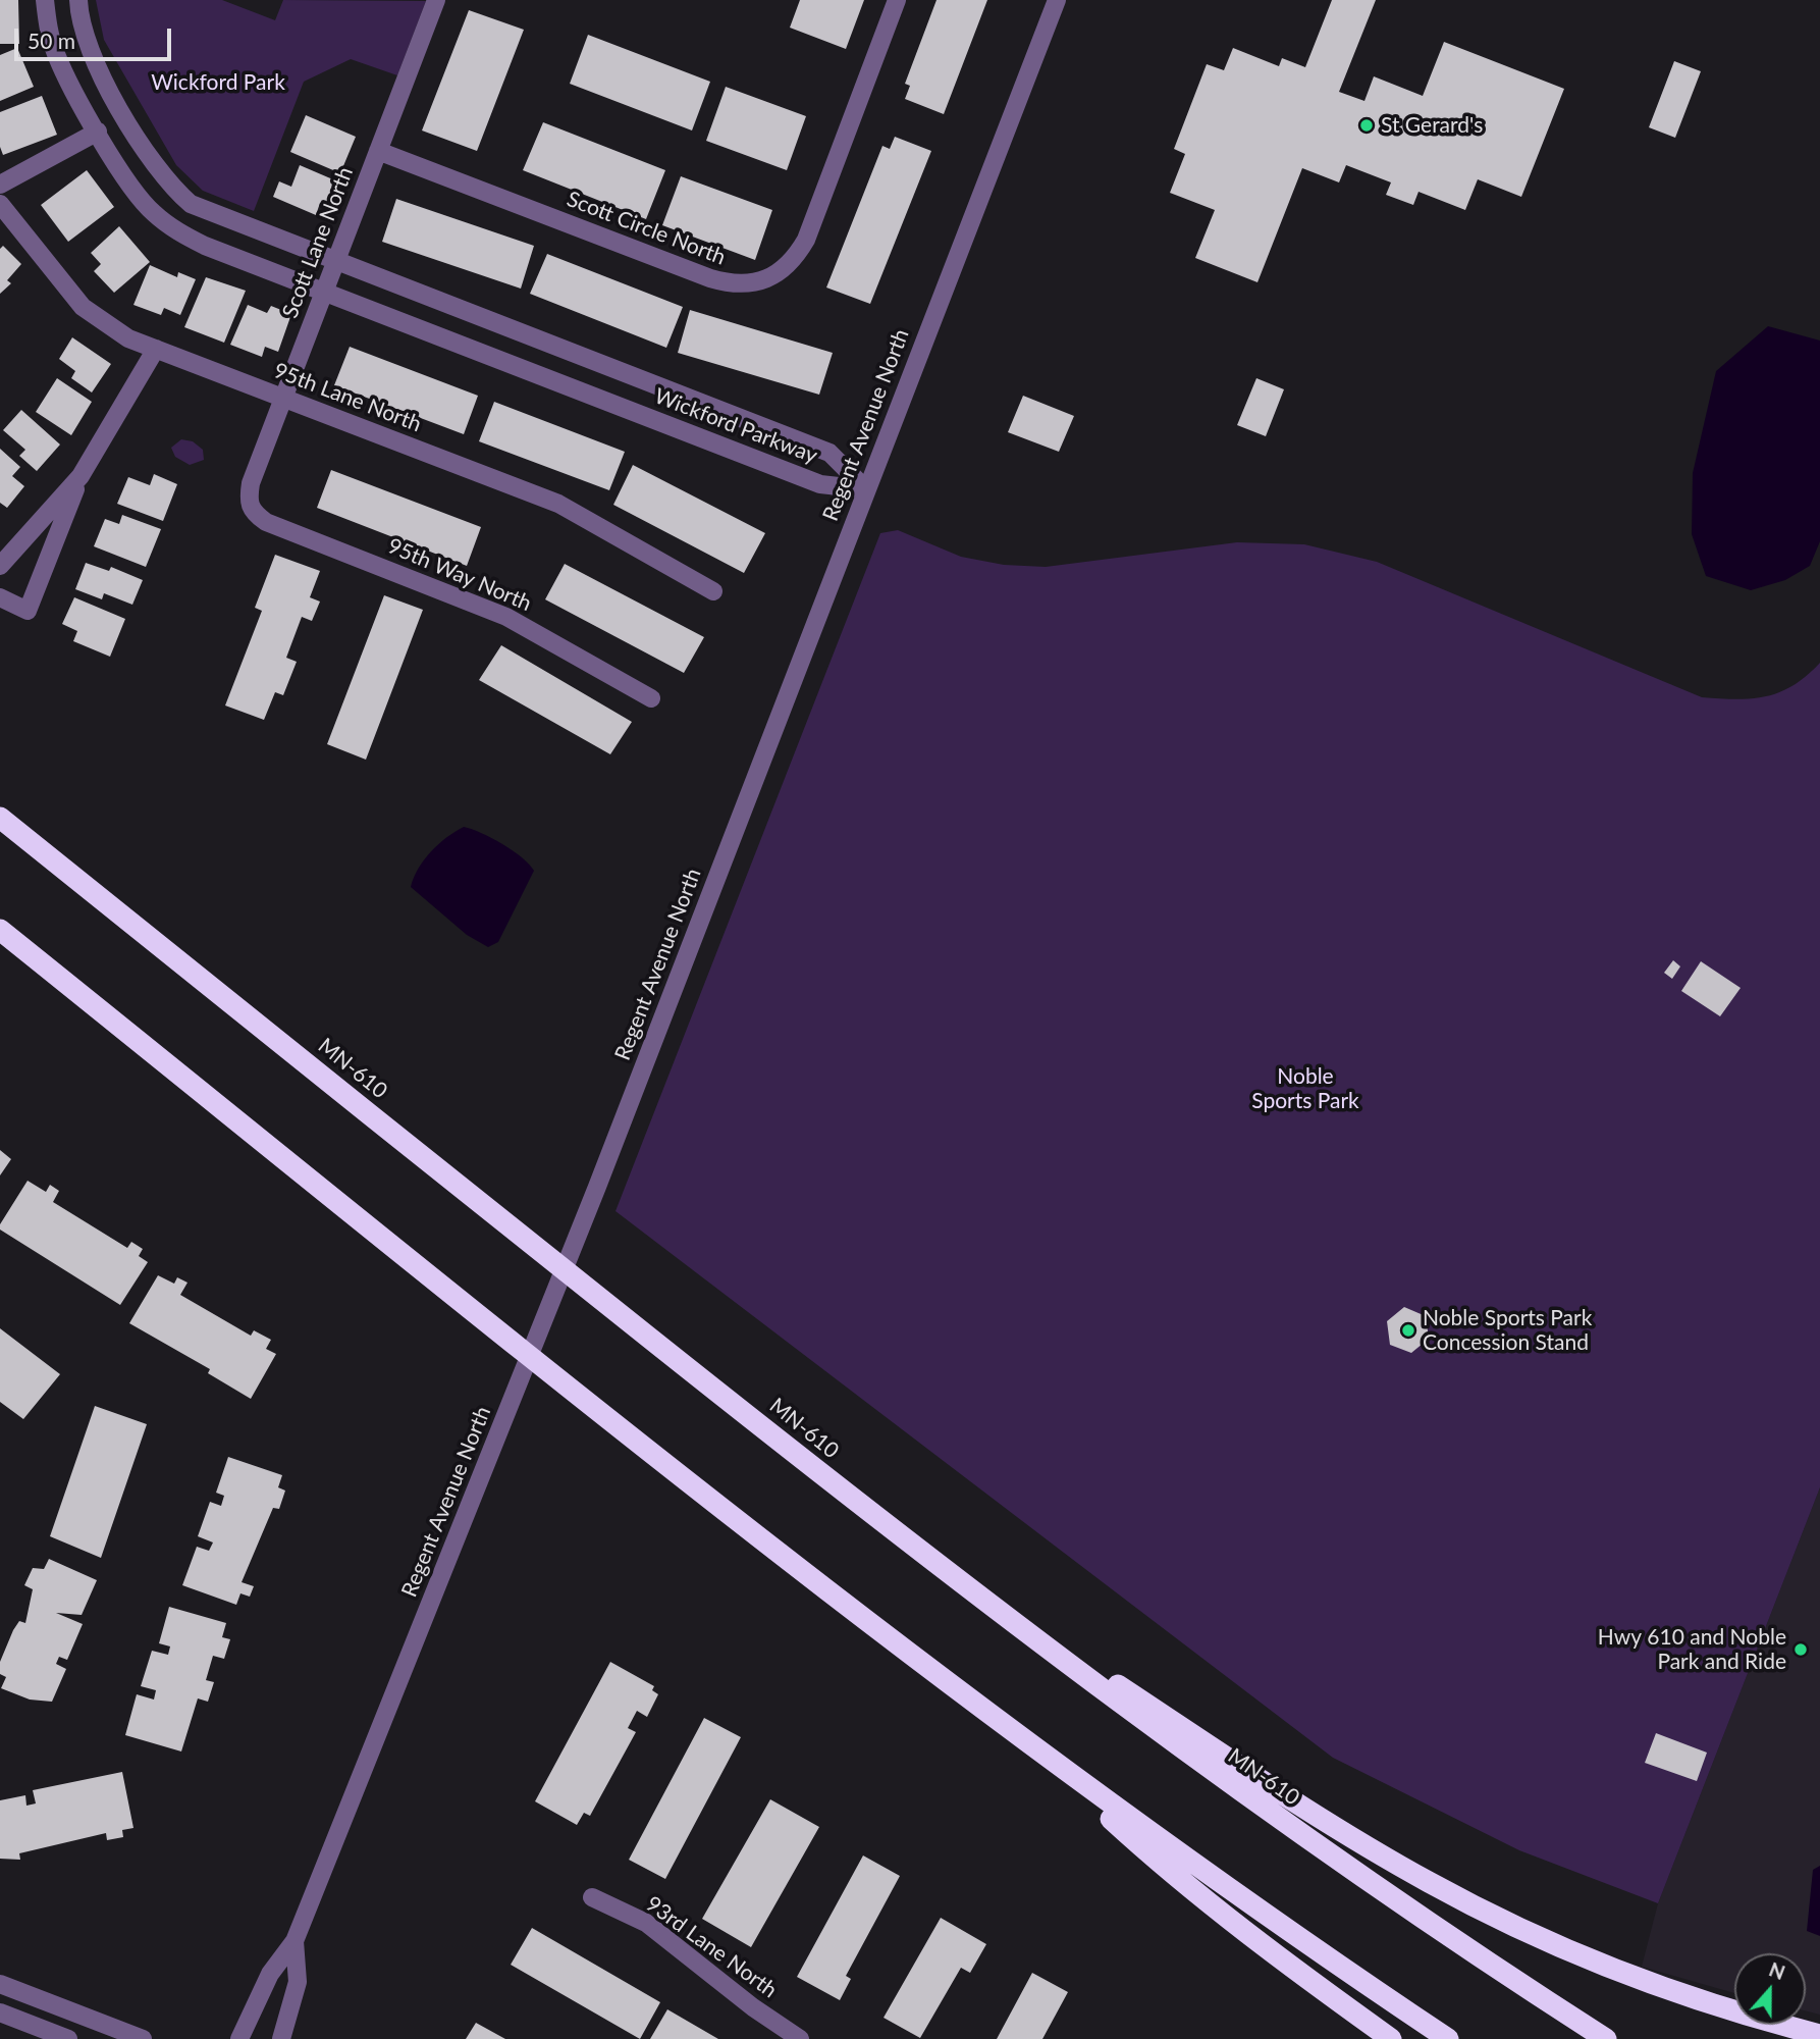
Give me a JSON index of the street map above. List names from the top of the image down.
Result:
{
  "streets": {
    "highway": ["MN-610"],
    "street": [
      "Scott Circle North",
      "Scott Lane North",
      "95th Lane North",
      "Regent Avenue North",
      "Wickford Parkway",
      "95th Way North",
      "93rd Lane North"
    ]
  },
  "crossings": [
    ["Scott Circle North", "Scott Lane North"],
    ["Scott Lane North", "95th Lane North"],
    ["Scott Lane North", "Wickford Parkway"],
    ["Scott Lane North", "95th Way North"],
    ["Regent Avenue North", "Wickford Parkway"]
  ],
  "parks": ["Wickford Park", "Noble Sports Park"],
  "places": ["St Gerard's", "Noble Sports Park Concession Stand", "Hwy 610 and Noble Park and Ride"],
  "scale_bar": "50 m",
  "north": "top"
}
